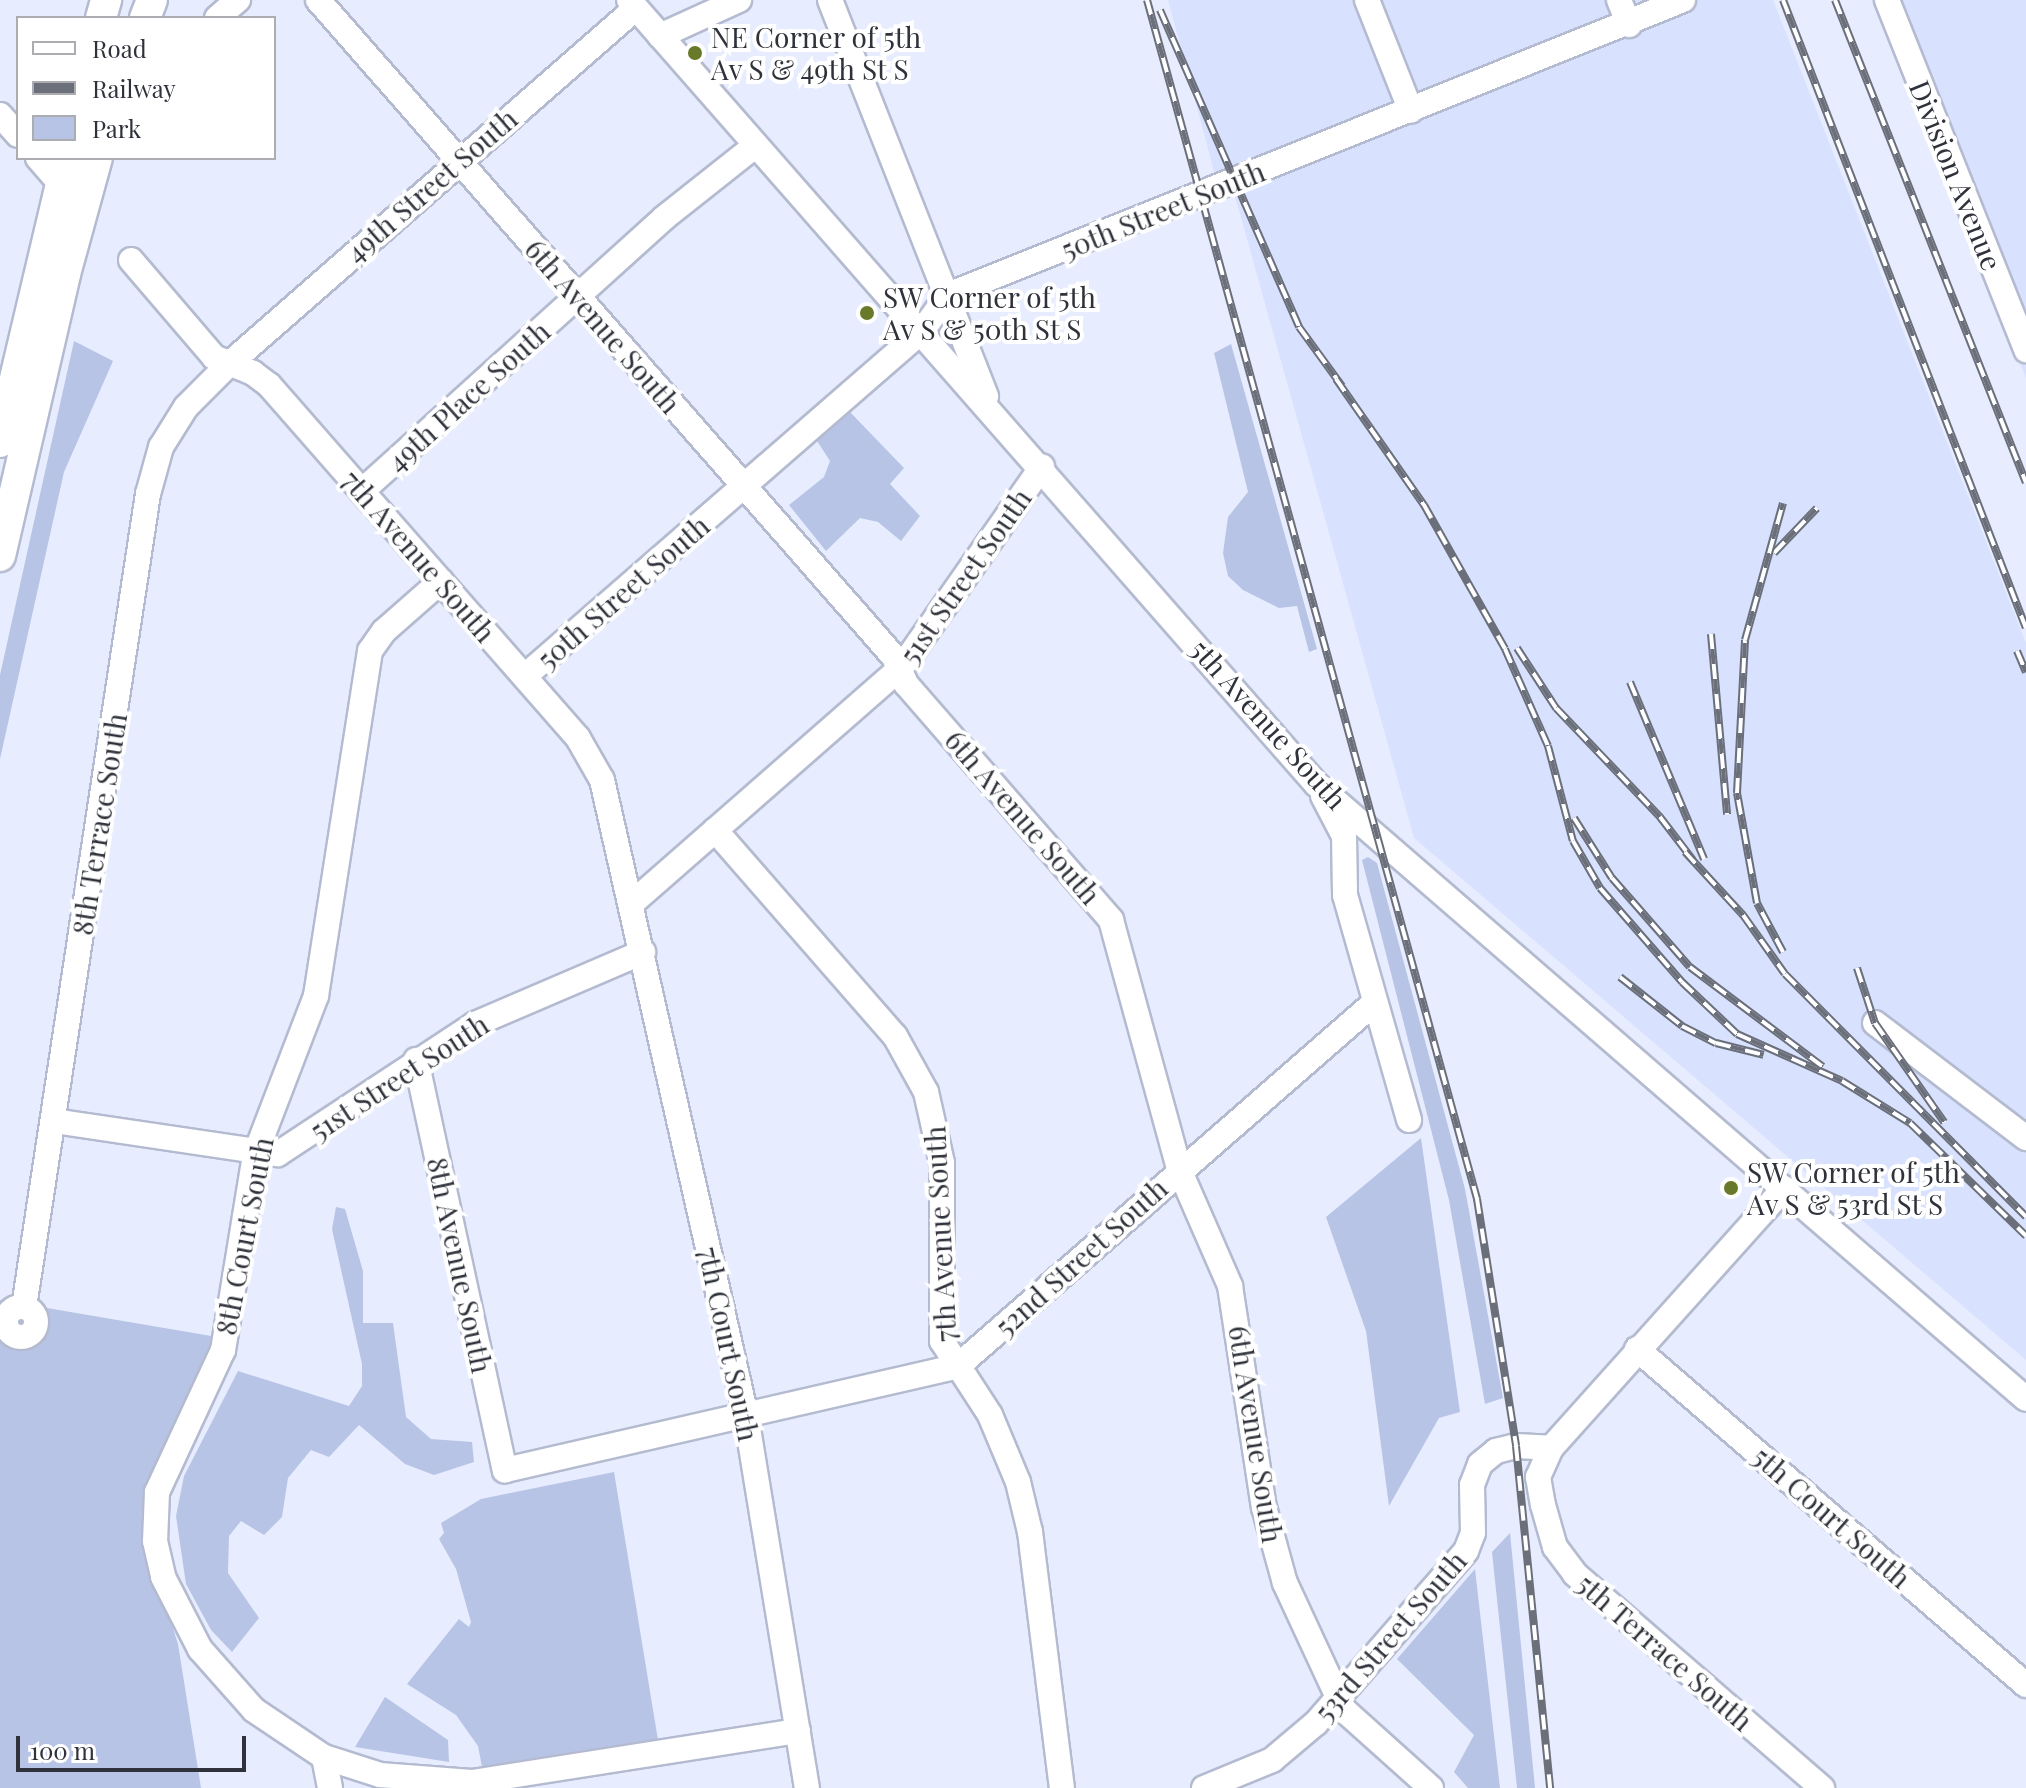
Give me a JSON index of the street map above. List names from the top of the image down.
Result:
{
  "streets": {
    "street": [
      "Division Avenue",
      "49th Street South",
      "50th Street South",
      "6th Avenue South",
      "49th Place South",
      "7th Avenue South",
      "51st Street South",
      "5th Avenue South",
      "8th Terrace South",
      "8th Court South",
      "52nd Street South",
      "8th Avenue South",
      "7th Court South",
      "5th Court South",
      "53rd Street South",
      "5th Terrace South"
    ]
  },
  "crossings": [
    ["49th Street South", "6th Avenue South"],
    ["49th Street South", "7th Avenue South"],
    ["49th Street South", "5th Avenue South"],
    ["49th Street South", "8th Terrace South"],
    ["50th Street South", "6th Avenue South"],
    ["50th Street South", "7th Avenue South"],
    ["50th Street South", "5th Avenue South"],
    ["6th Avenue South", "49th Place South"],
    ["6th Avenue South", "51st Street South"],
    ["6th Avenue South", "52nd Street South"],
    ["6th Avenue South", "53rd Street South"],
    ["49th Place South", "7th Avenue South"],
    ["49th Place South", "5th Avenue South"],
    ["7th Avenue South", "51st Street South"],
    ["7th Avenue South", "8th Terrace South"],
    ["7th Avenue South", "8th Court South"],
    ["7th Avenue South", "52nd Street South"],
    ["7th Avenue South", "7th Court South"],
    ["51st Street South", "5th Avenue South"],
    ["51st Street South", "8th Terrace South"],
    ["51st Street South", "8th Court South"],
    ["51st Street South", "8th Avenue South"],
    ["51st Street South", "7th Court South"],
    ["52nd Street South", "8th Avenue South"],
    ["52nd Street South", "7th Court South"],
    ["53rd Street South", "5th Terrace South"]
  ],
  "places": ["NE Corner of 5th Av S & 49th St S", "SW Corner of 5th Av S & 50th St S", "SW Corner of 5th Av S & 53rd St S"],
  "legend": ["Road", "Railway", "Park"],
  "scale_bar": "100 m"
}
